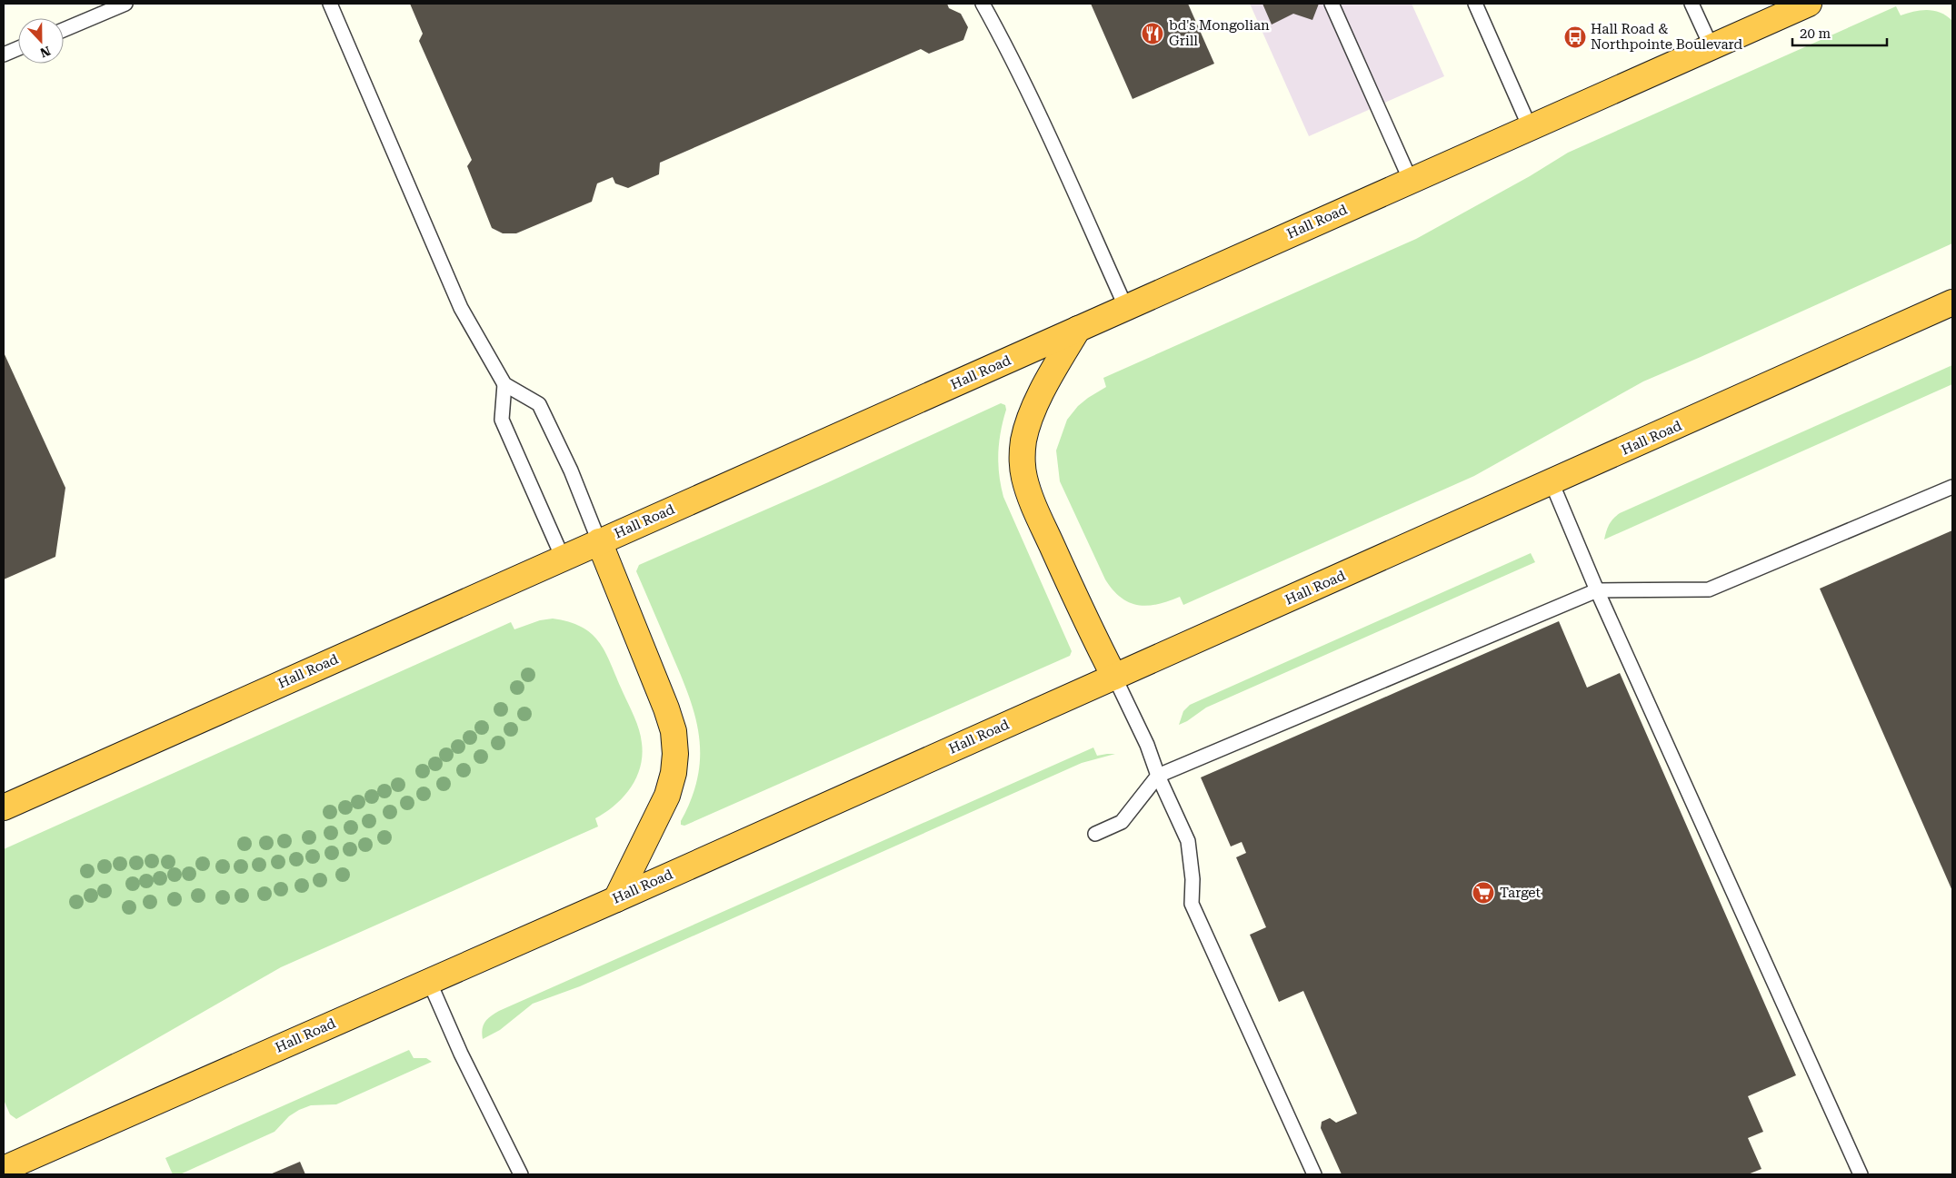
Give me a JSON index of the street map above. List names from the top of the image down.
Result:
{
  "streets": {
    "highway": ["Hall Road"]
  },
  "places": {
    "restaurant": ["bd's Mongolian Grill"],
    "bus stop": ["Hall Road & Northpointe Boulevard"],
    "supermarket": ["Target"]
  },
  "scale_bar": "20 m",
  "north": "bottom"
}
